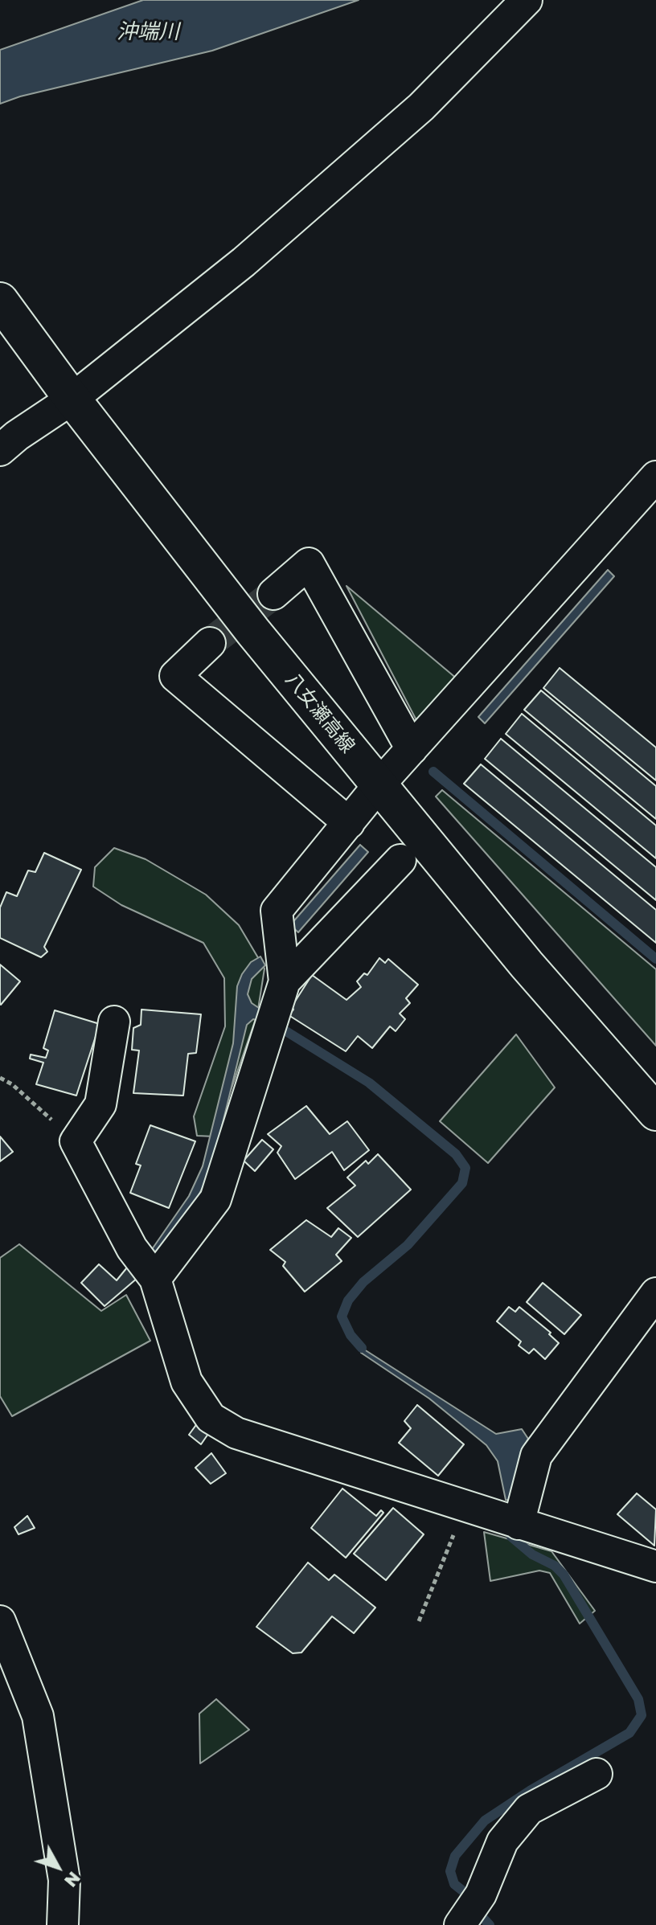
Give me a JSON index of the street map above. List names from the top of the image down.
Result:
{
  "streets": {
    "main road": ["八女瀬高線"]
  },
  "water": ["沖端川"],
  "north": "bottom right"
}
